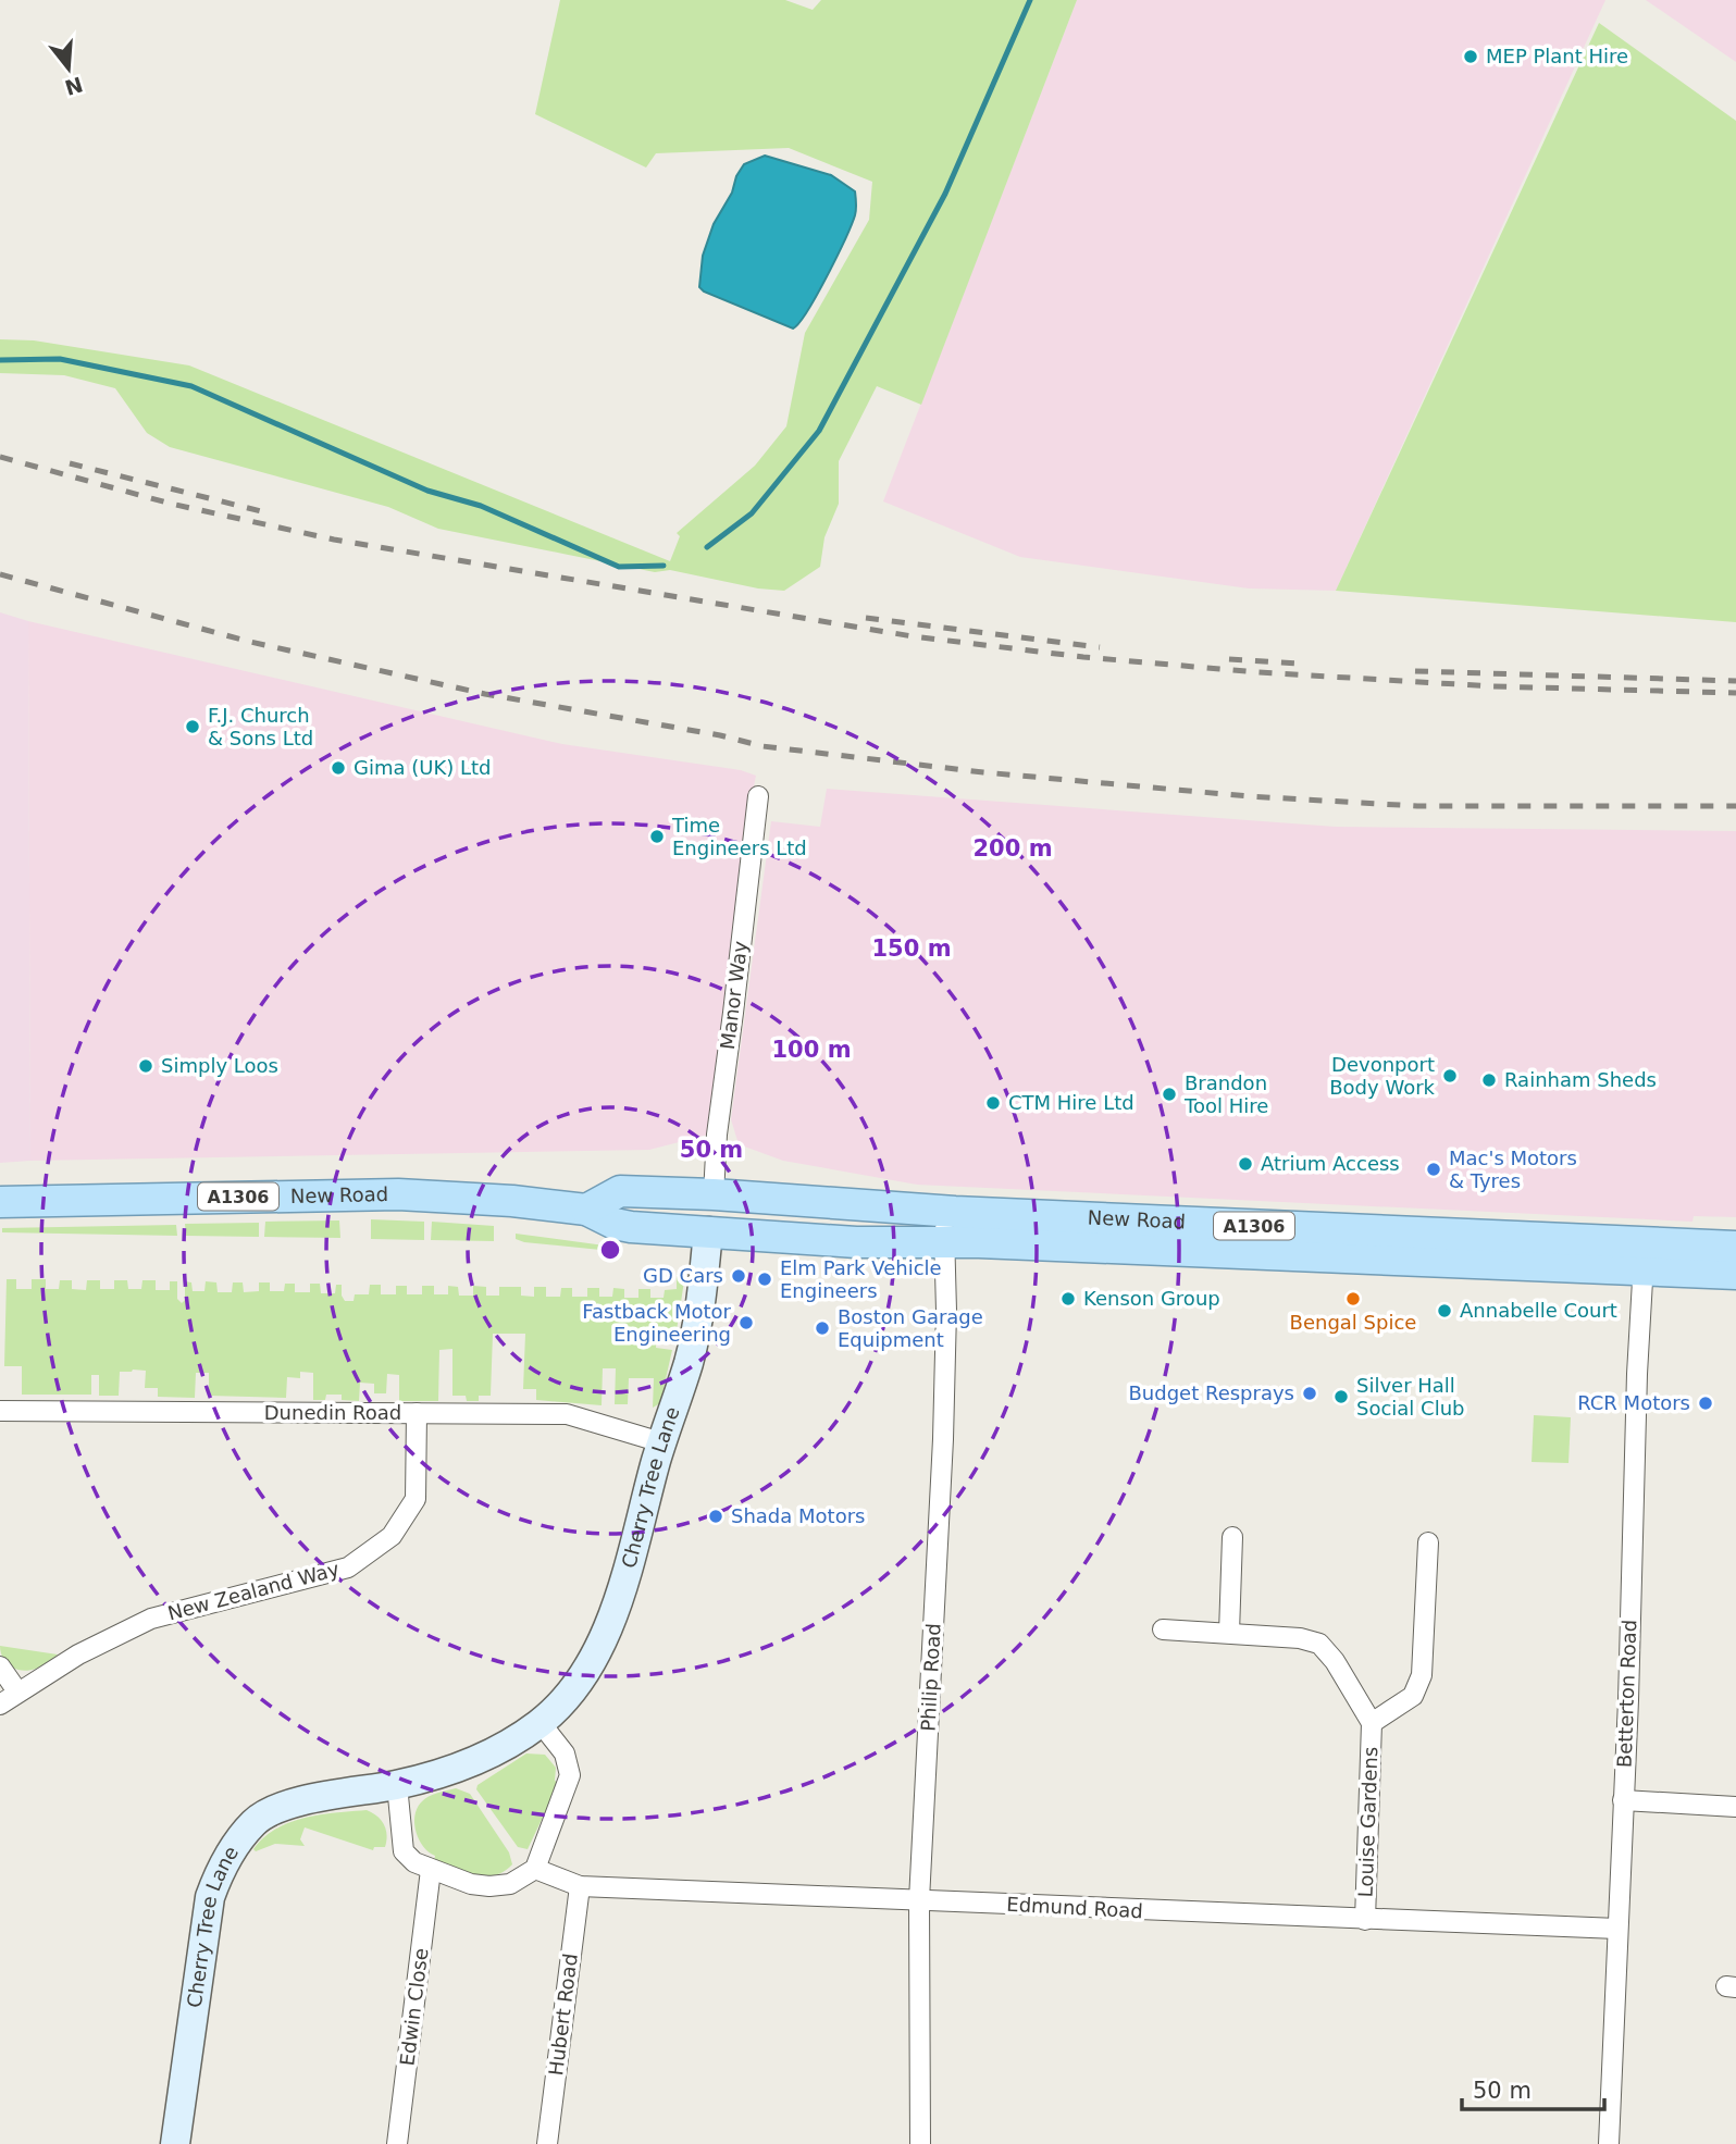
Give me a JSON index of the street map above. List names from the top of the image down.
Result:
{
  "streets": {
    "main road": ["New Road", "A1306"],
    "street": [
      "Manor Way",
      "Dunedin Road",
      "Cherry Tree Lane",
      "New Zealand Way",
      "Philip Road",
      "Betterton Road",
      "Louise Gardens",
      "Edmund Road",
      "Edwin Close",
      "Hubert Road"
    ]
  },
  "crossings": [
    ["Manor Way", "New Road"],
    ["New Road", "Cherry Tree Lane"],
    ["New Road", "Philip Road"],
    ["New Road", "Betterton Road"],
    ["Dunedin Road", "Cherry Tree Lane"],
    ["Dunedin Road", "New Zealand Way"],
    ["Philip Road", "Edmund Road"],
    ["Betterton Road", "Edmund Road"],
    ["Louise Gardens", "Edmund Road"],
    ["Edmund Road", "Hubert Road"]
  ],
  "places": [
    "MEP Plant Hire",
    "F.J. Church & Sons Ltd",
    "Gima (UK) Ltd",
    "Time Engineers Ltd",
    "Simply Loos",
    "Devonport Body Work",
    "Rainham Sheds",
    "Brandon Tool Hire",
    "CTM Hire Ltd",
    "Atrium Access",
    "Mac's Motors & Tyres",
    "GD Cars",
    "Elm Park Vehicle Engineers",
    "Kenson Group",
    "Bengal Spice",
    "Annabelle Court",
    "Fastback Motor Engineering",
    "Boston Garage Equipment",
    "Budget Resprays",
    "Silver Hall Social Club",
    "RCR Motors",
    "Shada Motors"
  ],
  "scale_bar": "50 m",
  "north": "bottom",
  "rings": [
    "200 m",
    "150 m",
    "100 m",
    "50 m"
  ]
}
